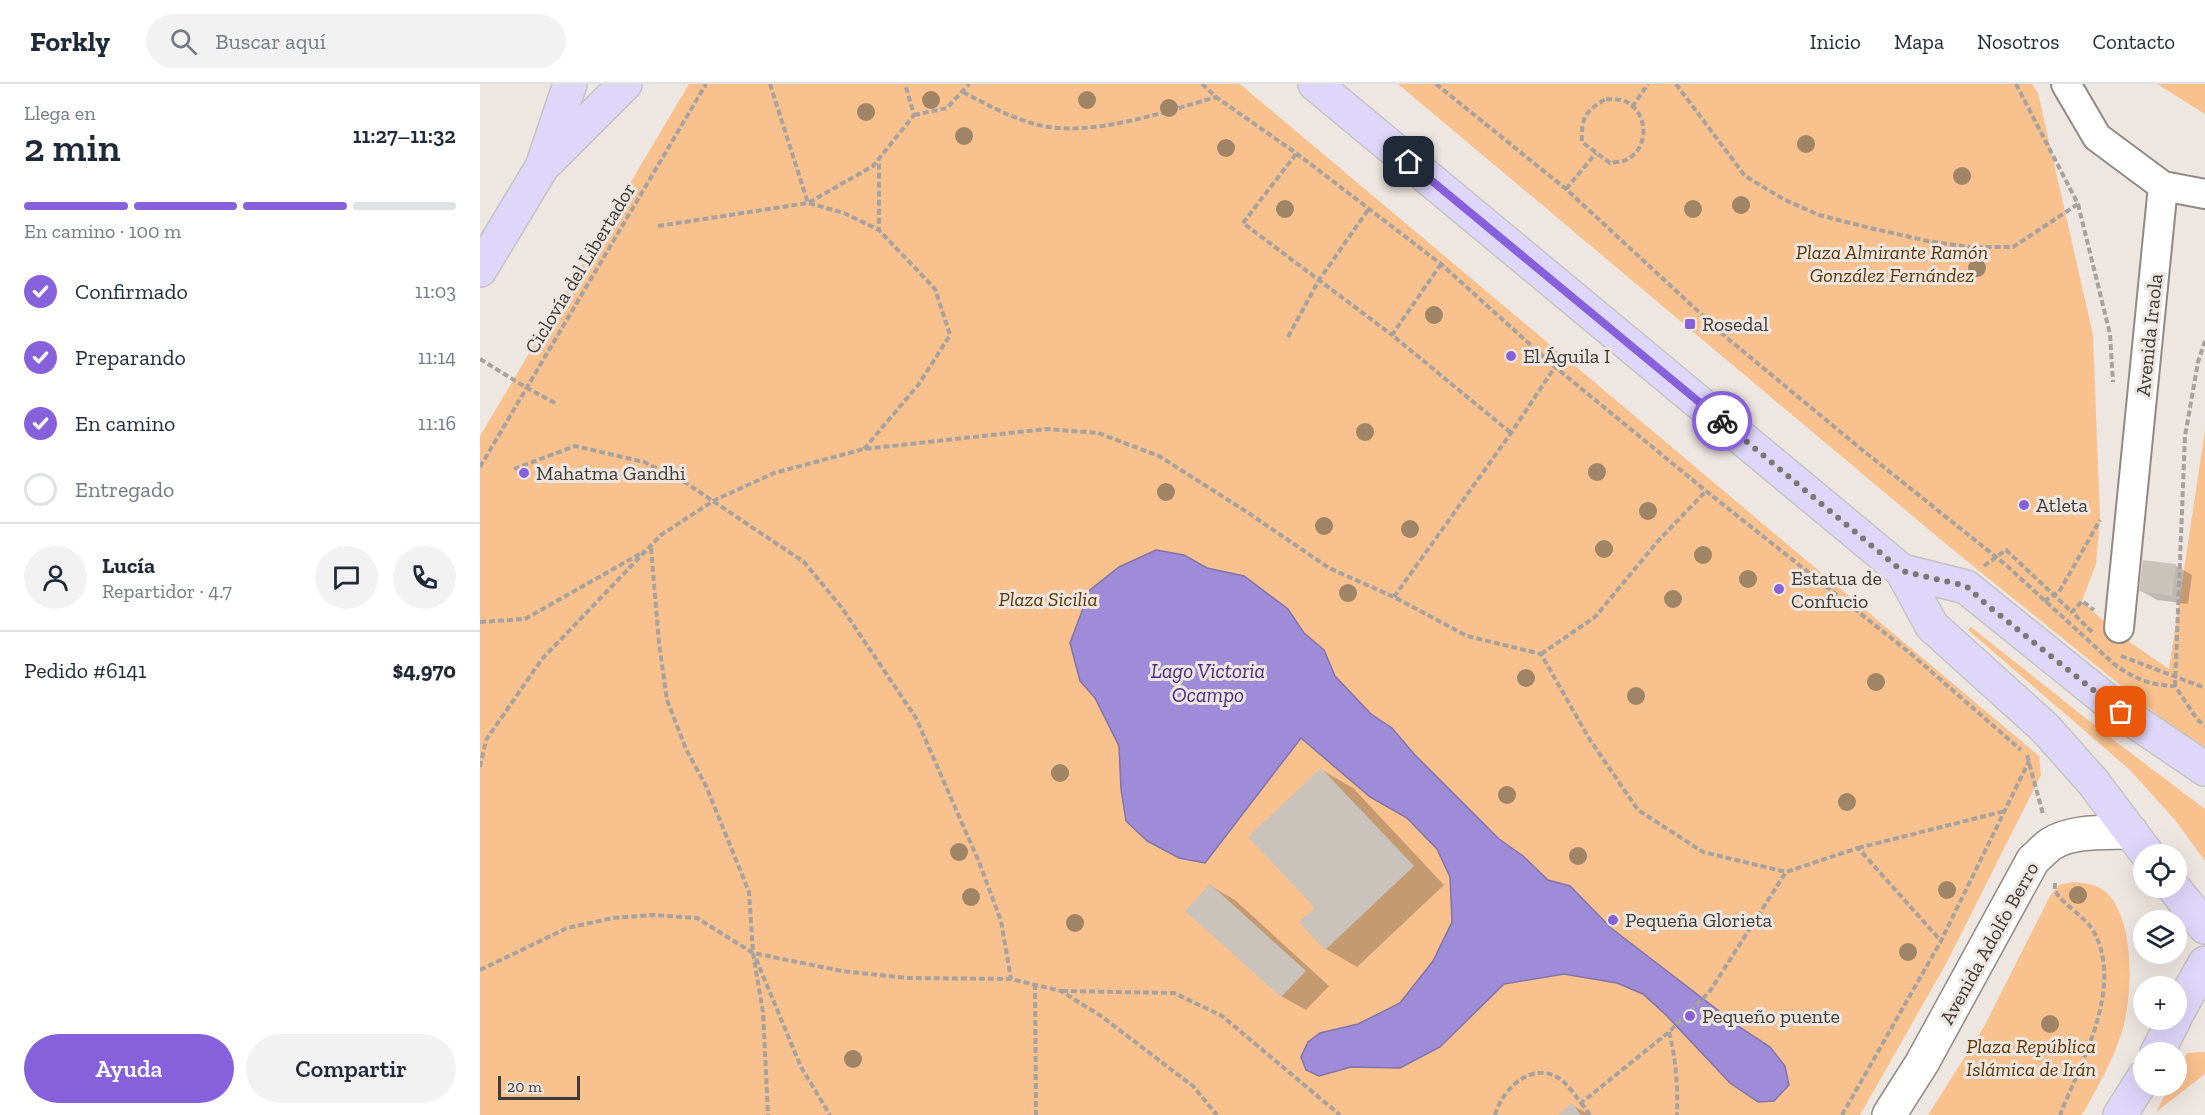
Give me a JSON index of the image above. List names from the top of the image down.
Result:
{
  "streets": {
    "main road": ["Avenida Adolfo Berro"],
    "street": ["Avenida Iraola"],
    "path": ["Ciclovía del Libertador"]
  },
  "water": ["Lago Victoria Ocampo"],
  "parks": ["Plaza Almirante Ramón González Fernández", "Plaza Sicilia", "Plaza República Islámica de Irán"],
  "places": {
    "transit": ["Rosedal"],
    "other": [
      "El Águila I",
      "Mahatma Gandhi",
      "Atleta",
      "Estatua de Confucio",
      "Pequeña Glorieta",
      "Pequeño puente"
    ]
  },
  "scale_bar": "20 m",
  "page": {
    "header": "Forkly",
    "search": "Buscar aquí",
    "nav": [
      "Inicio",
      "Mapa",
      "Nosotros",
      "Contacto"
    ],
    "heading": ["2 min", "Llega en", "11:27–11:32"],
    "panel": [
      "Lucía",
      "Repartidor · 4.7",
      "Pedido #6141",
      "$4,970"
    ],
    "bar": "En camino · 100 m",
    "list": [
      ["Confirmado", "11:03"],
      ["Preparando", "11:14"],
      ["En camino", "11:16"],
      "Entregado"
    ],
    "map_buttons": ["+", "−"],
    "buttons": ["Ayuda", "Compartir"],
    "scale": "20 m"
  }
}
